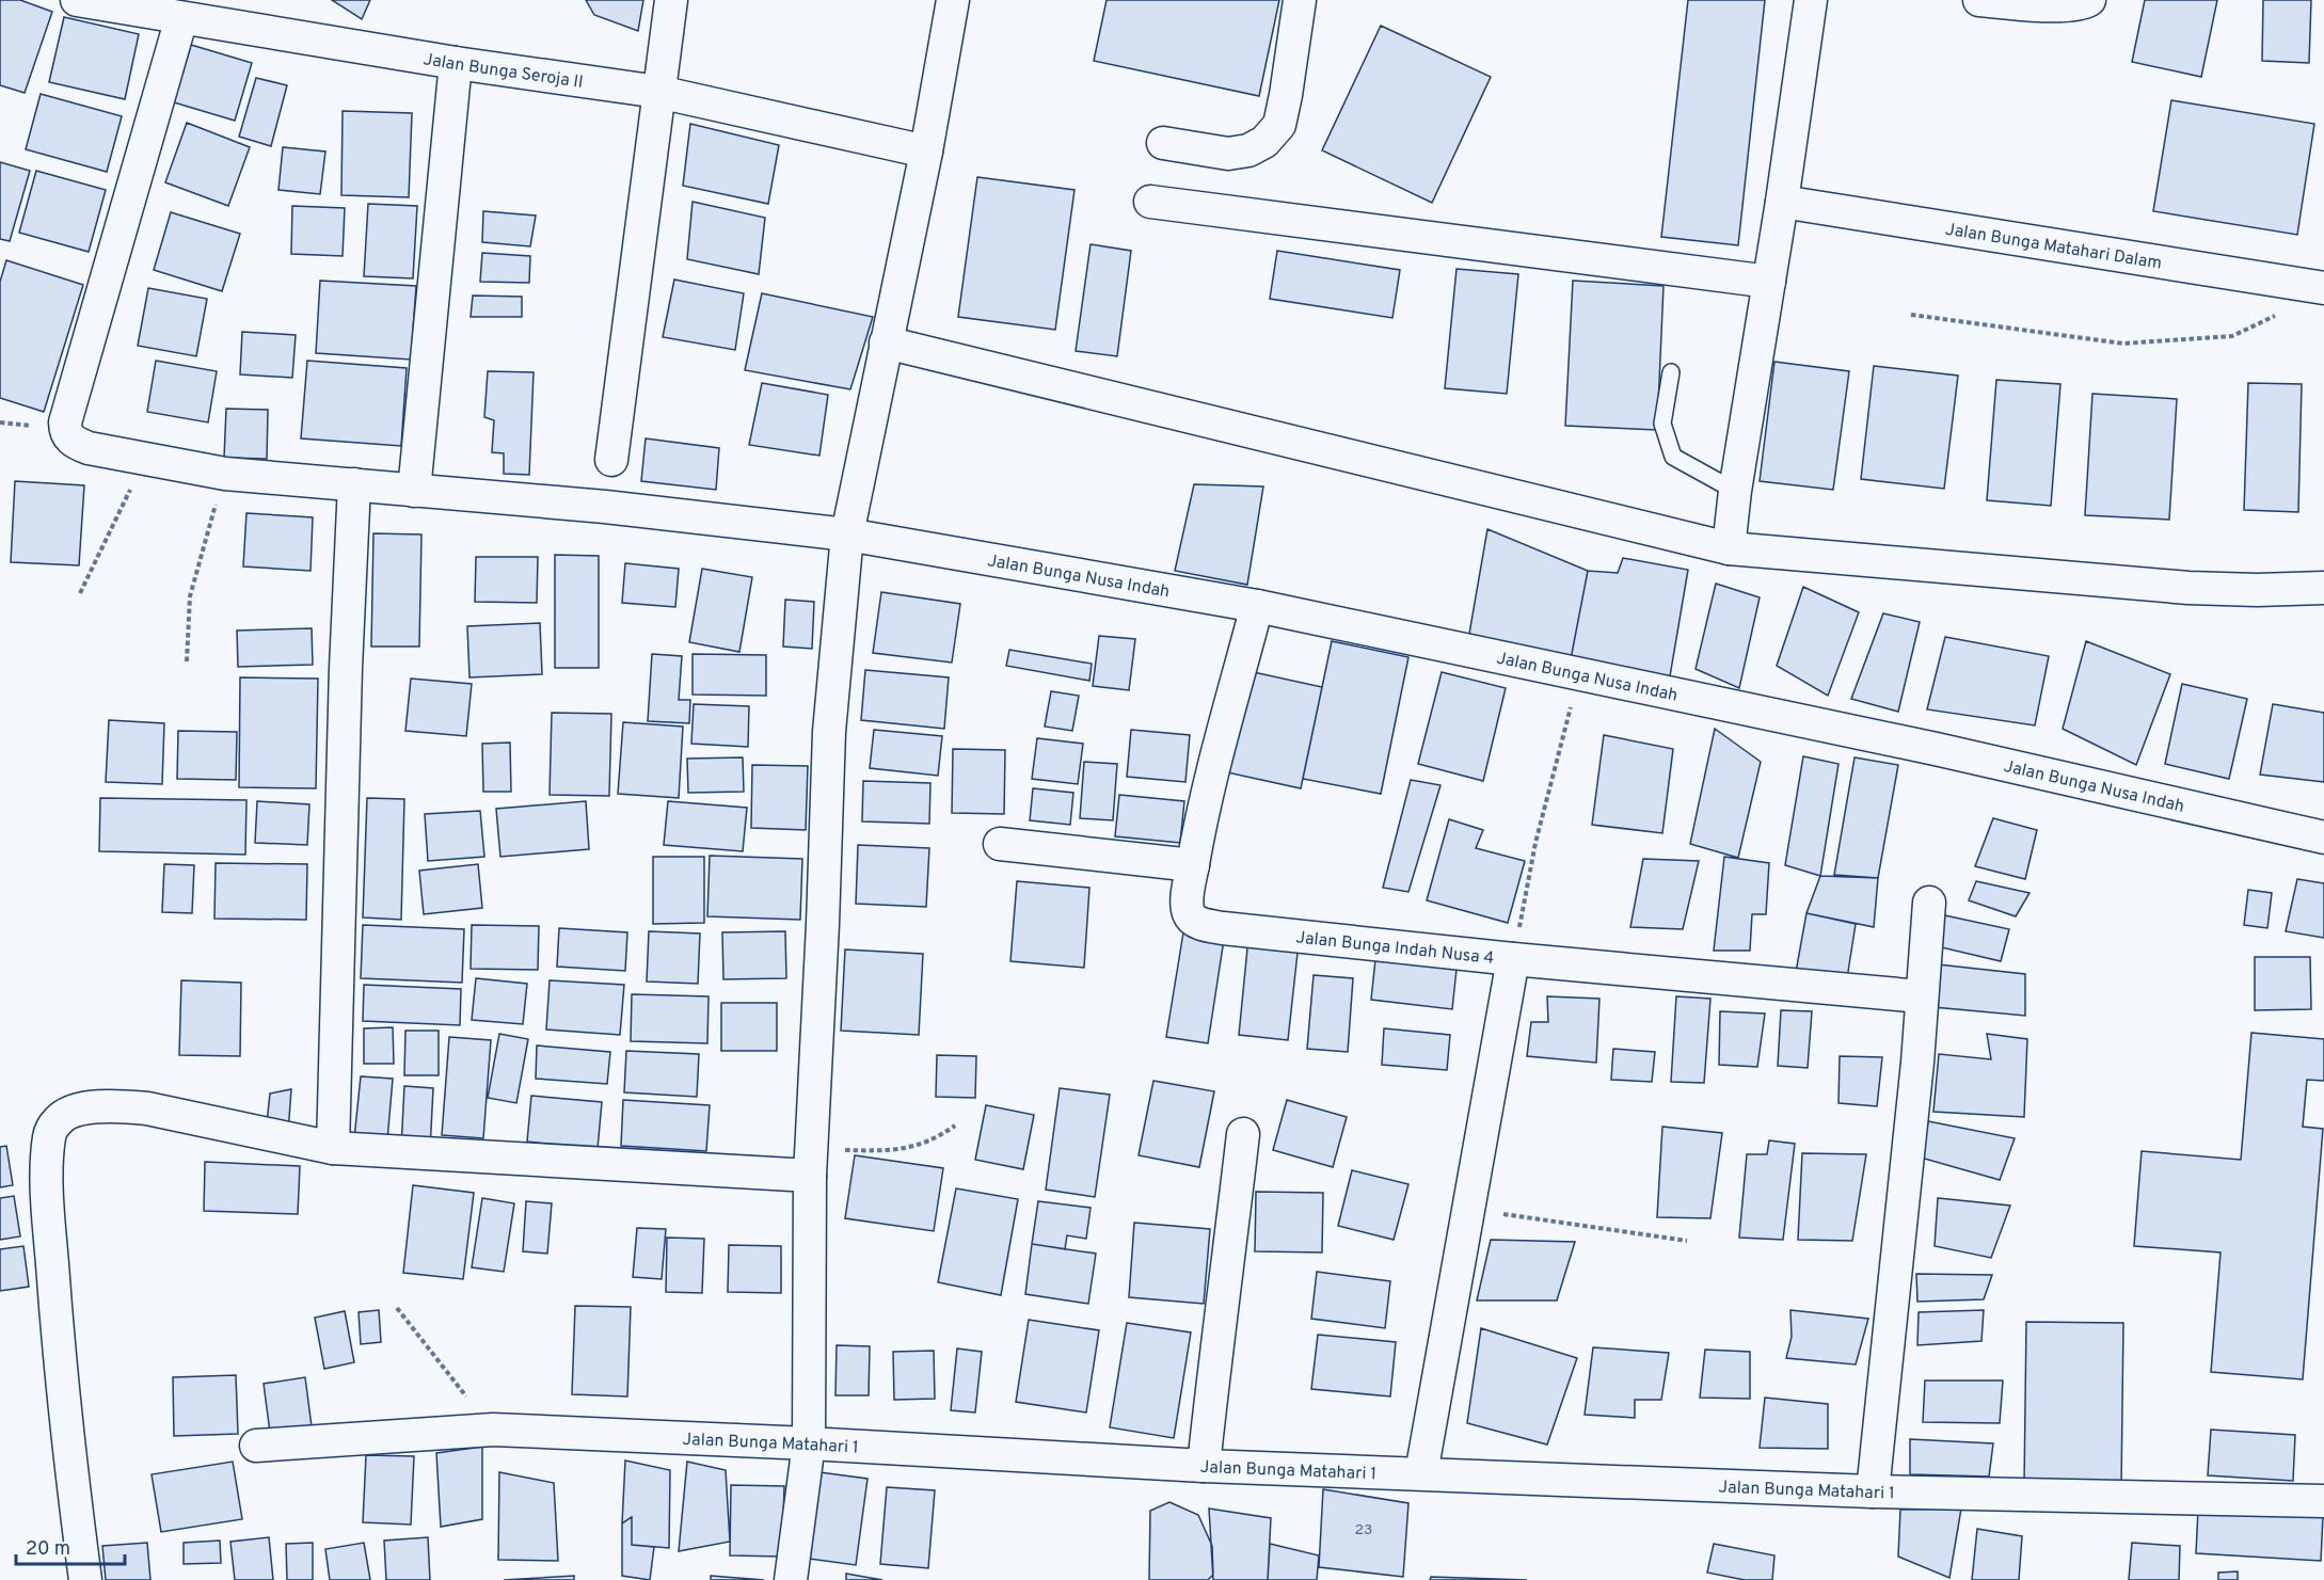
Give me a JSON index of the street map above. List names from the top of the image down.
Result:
{
  "streets": {
    "street": [
      "Jalan Bunga Seroja II",
      "Jalan Bunga Matahari Dalam",
      "Jalan Bunga Nusa Indah",
      "Jalan Bunga Indah Nusa 4",
      "Jalan Bunga Matahari 1"
    ]
  },
  "crossings": [
    ["Jalan Bunga Seroja II", "Jalan Bunga Nusa Indah"],
    ["Jalan Bunga Nusa Indah", "Jalan Bunga Indah Nusa 4"]
  ],
  "house_numbers": ["23"],
  "scale_bar": "20 m"
}
